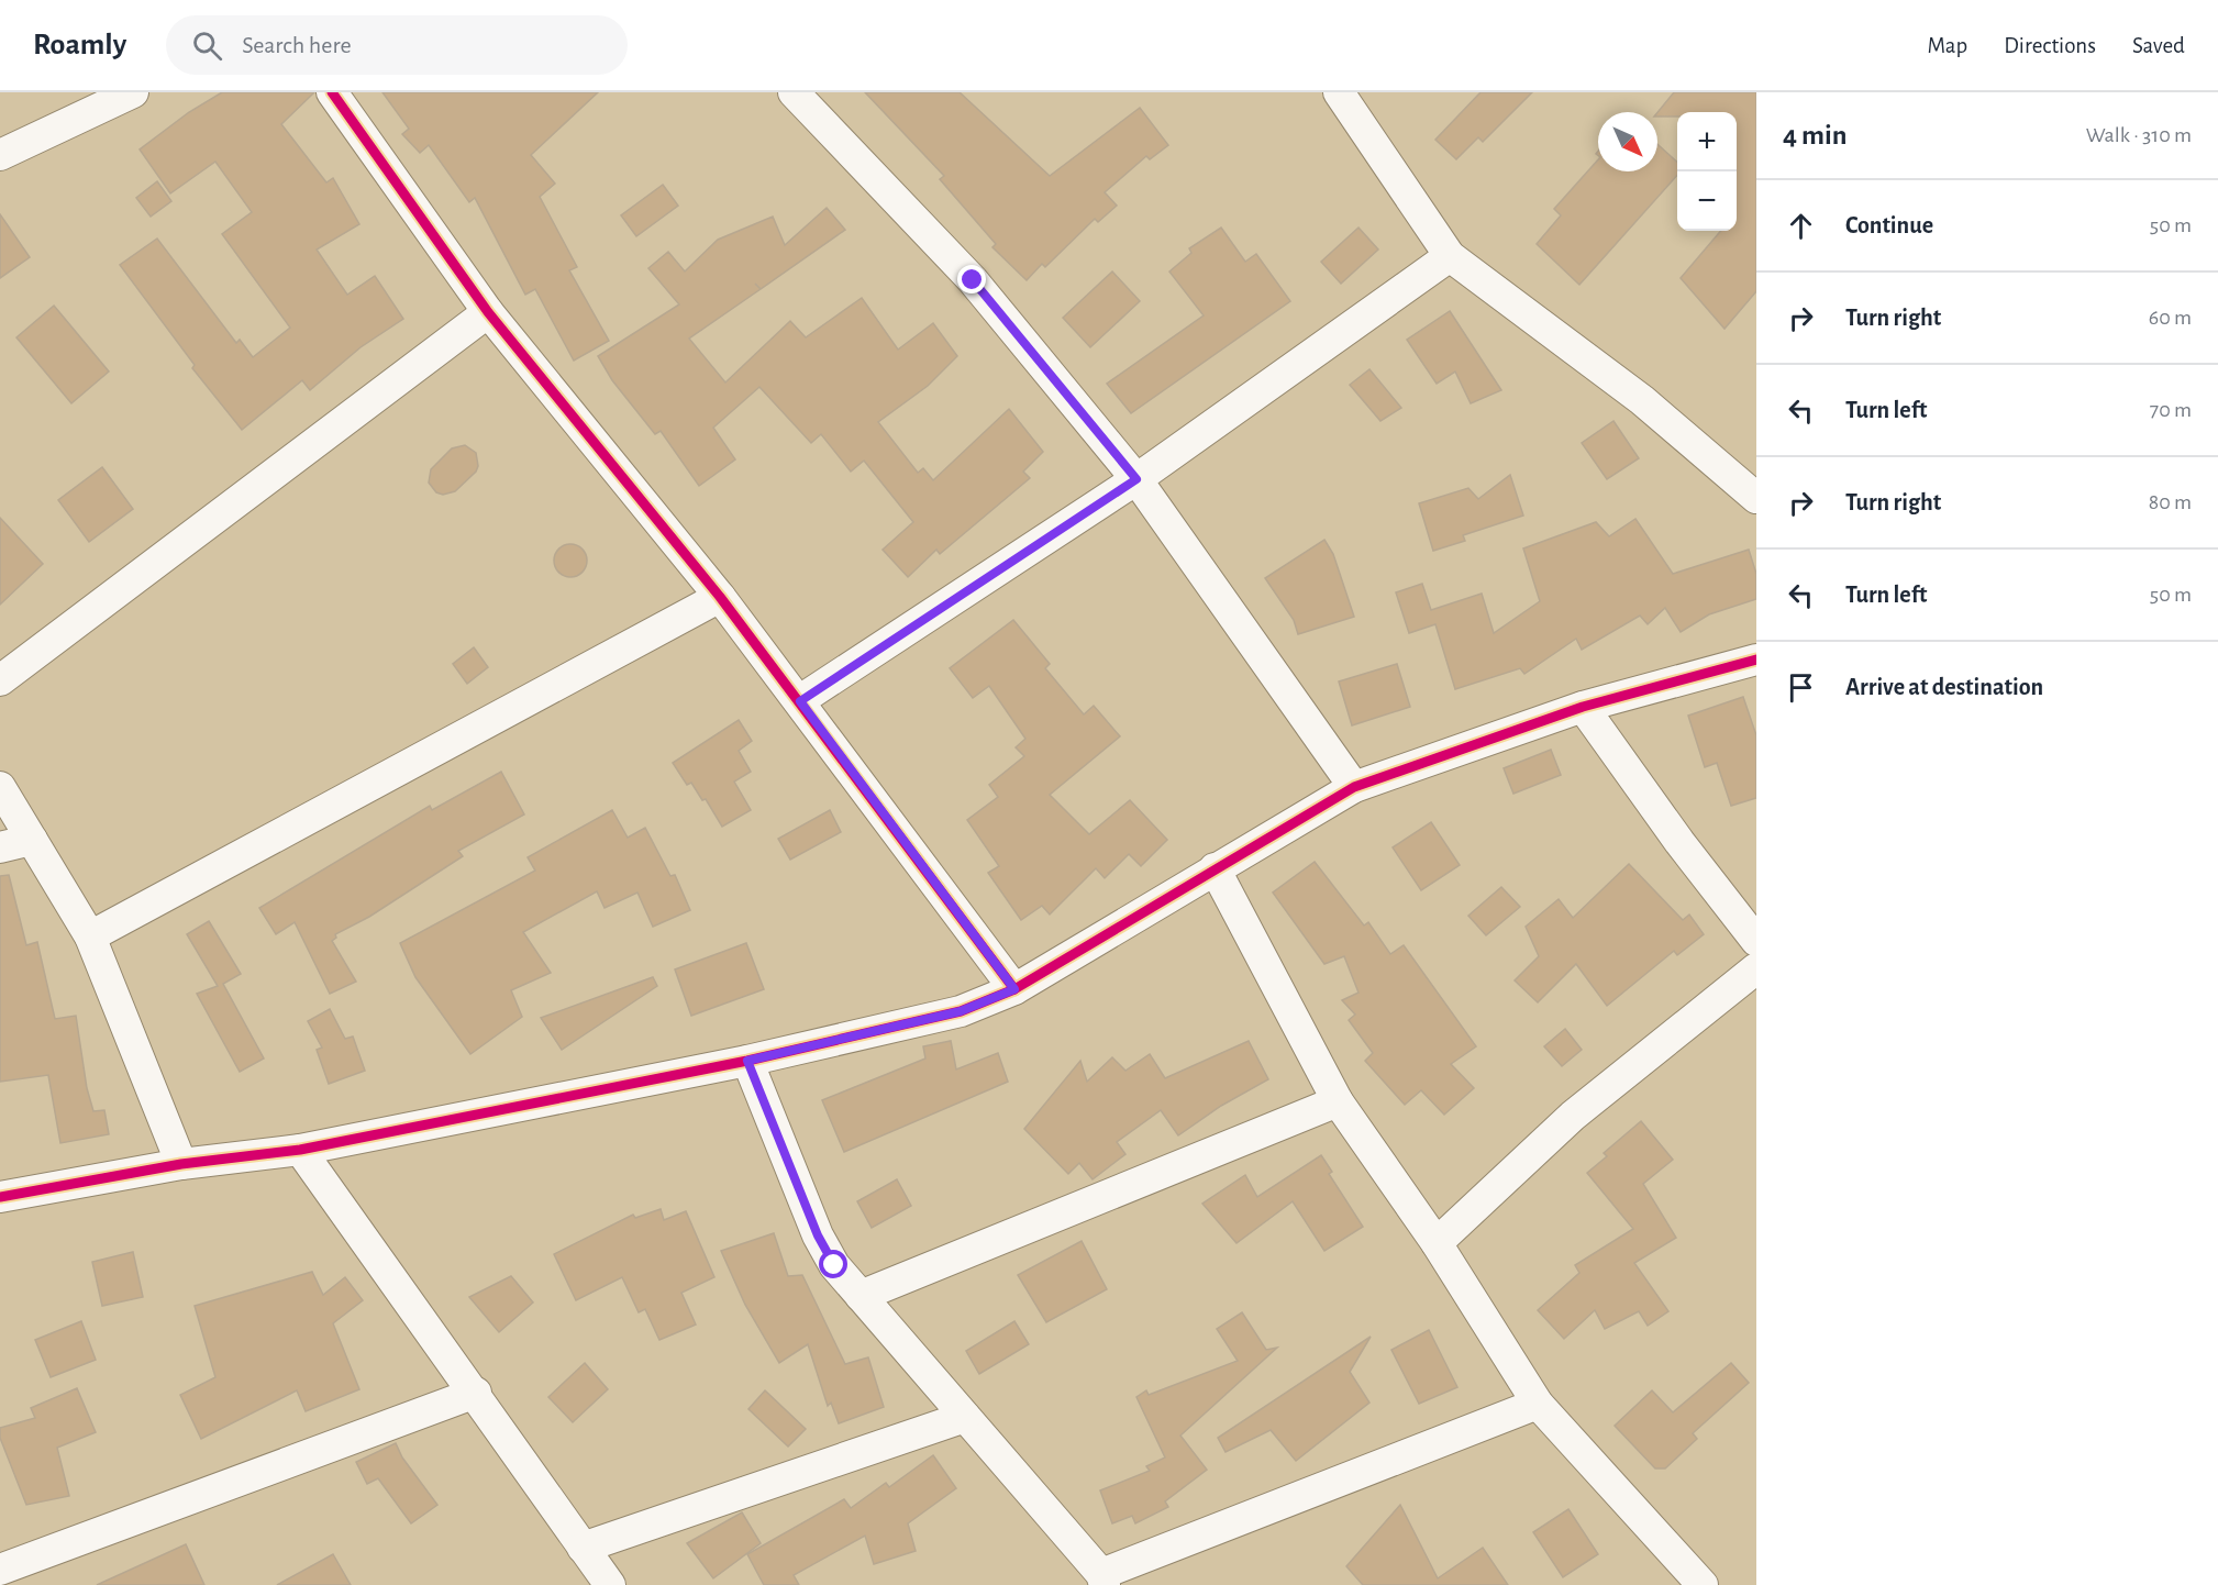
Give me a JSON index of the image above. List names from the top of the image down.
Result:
{
  "north": "bottom right",
  "page": {
    "header": "Roamly",
    "search": "Search here",
    "nav": ["Map", "Directions", "Saved"],
    "heading": ["4 min", "Walk · 310 m"],
    "map_buttons": ["+", "−"],
    "list": [
      ["Continue", "50 m"],
      ["Turn right", "60 m"],
      ["Turn left", "70 m"],
      ["Turn right", "80 m"],
      ["Turn left", "50 m"],
      "Arrive at destination"
    ]
  }
}
